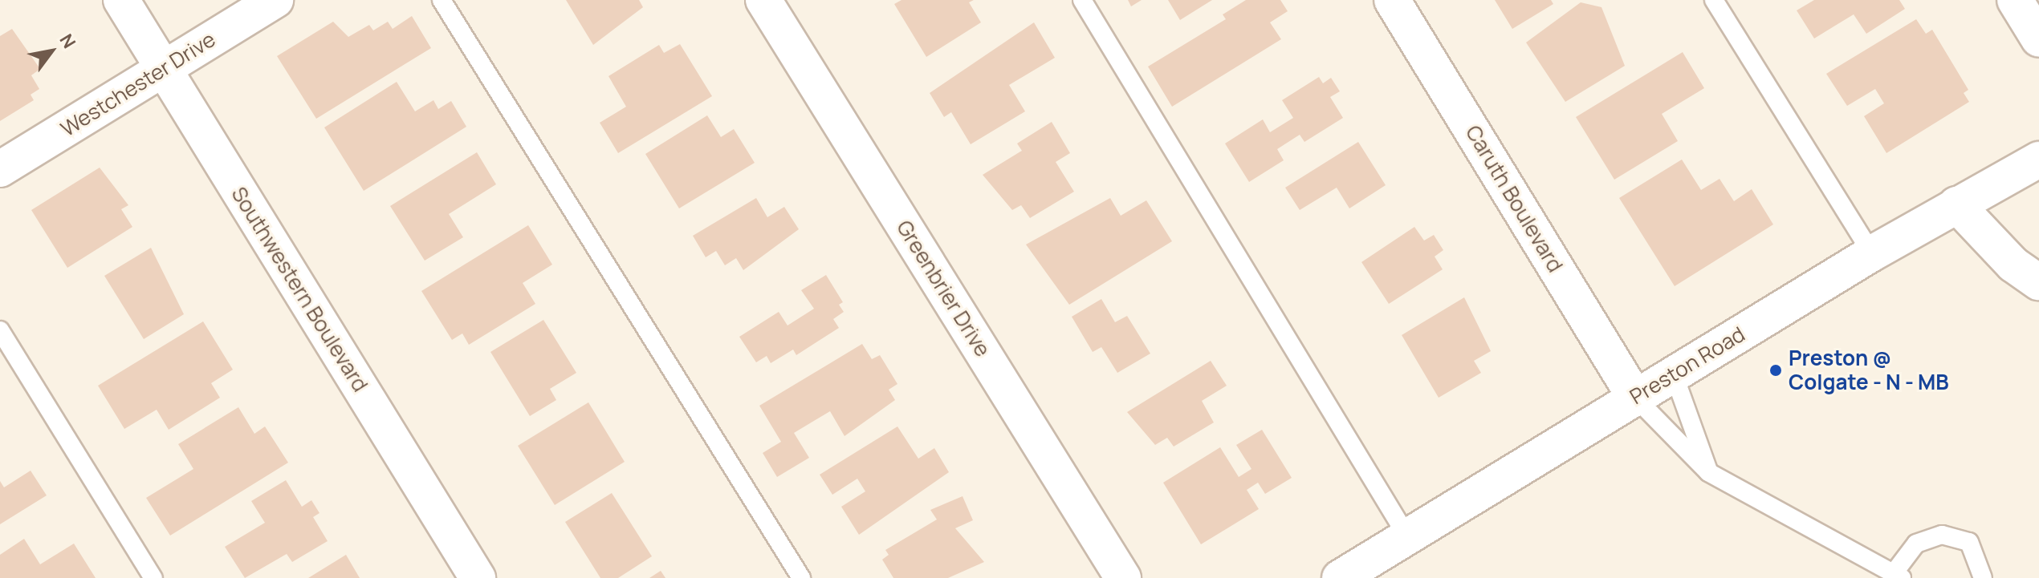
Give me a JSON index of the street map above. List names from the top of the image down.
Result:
{
  "streets": {
    "street": [
      "Westchester Drive",
      "Caruth Boulevard",
      "Greenbrier Drive",
      "Southwestern Boulevard",
      "Preston Road"
    ]
  },
  "crossings": [
    ["Westchester Drive", "Southwestern Boulevard"],
    ["Caruth Boulevard", "Preston Road"]
  ],
  "places": ["Preston @ Colgate - N - MB"],
  "north": "top right"
}
